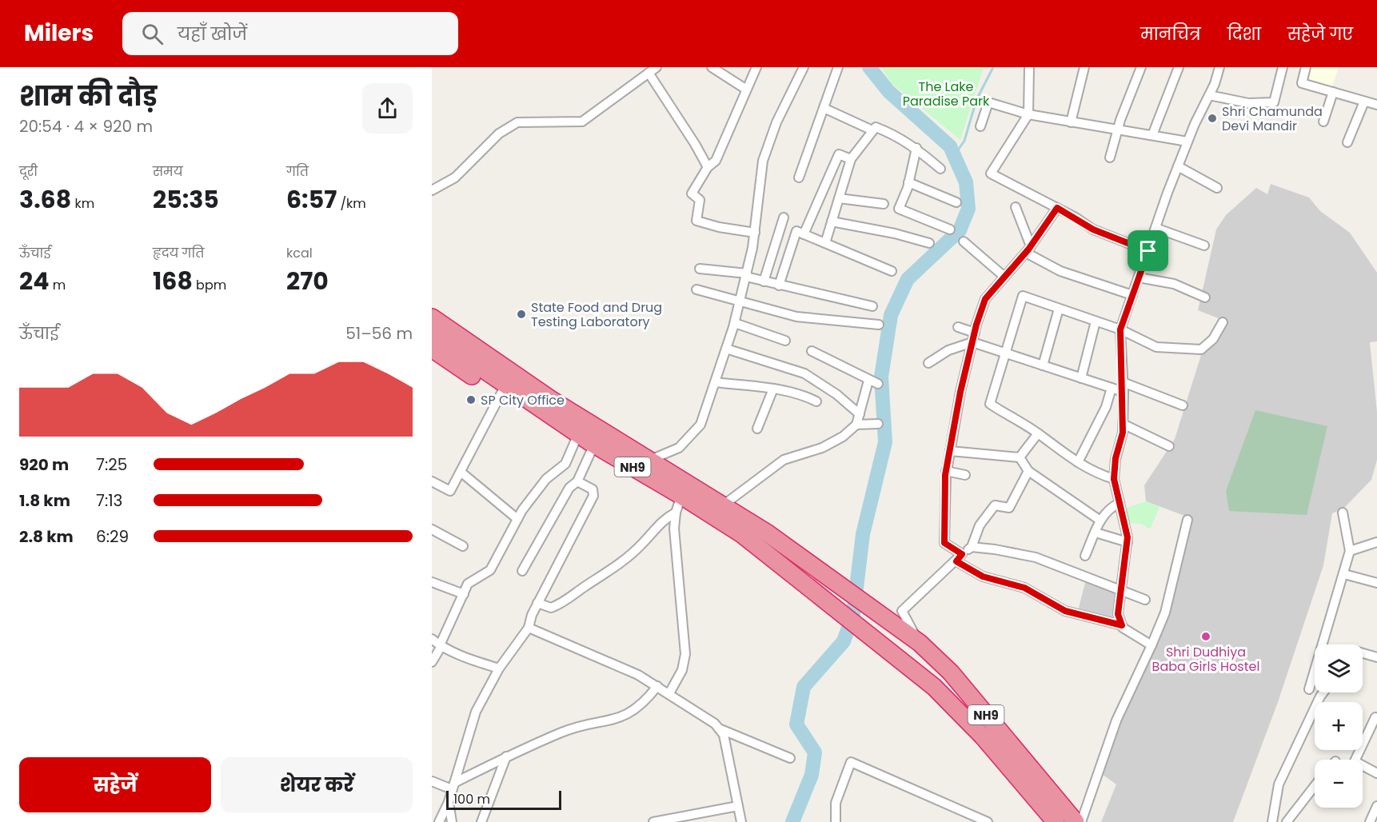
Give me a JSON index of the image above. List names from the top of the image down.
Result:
{
  "streets": {
    "highway": ["NH9"]
  },
  "parks": ["The Lake Paradise Park"],
  "places": [
    "Shri Chamunda Devi Mandir",
    "State Food and Drug Testing Laboratory",
    "SP City Office",
    "Shri Dudhiya Baba Girls Hostel"
  ],
  "scale_bar": "100 m",
  "page": {
    "header": "Milers",
    "search": "यहाँ खोजें",
    "nav": ["मानचित्र", "दिशा", "सहेजे गए"],
    "heading": ["शाम की दौड़", "20:54 · 4 × 920 m"],
    "stats": [
      ["दूरी", "3.68 km"],
      ["समय", "25:35"],
      ["गति", "6:57 /km"],
      ["ऊँचाई", "24 m"],
      ["हृदय गति", "168 bpm"],
      ["kcal", "270"]
    ],
    "chart": ["ऊँचाई", "51–56 m"],
    "list": [
      {
        "name": "920 m",
        "note": "7:25"
      },
      {
        "name": "1.8 km",
        "note": "7:13"
      },
      {
        "name": "2.8 km",
        "note": "6:29"
      }
    ],
    "map_buttons": ["+", "−"],
    "buttons": ["सहेजें", "शेयर करें"],
    "scale": "100 m"
  }
}
